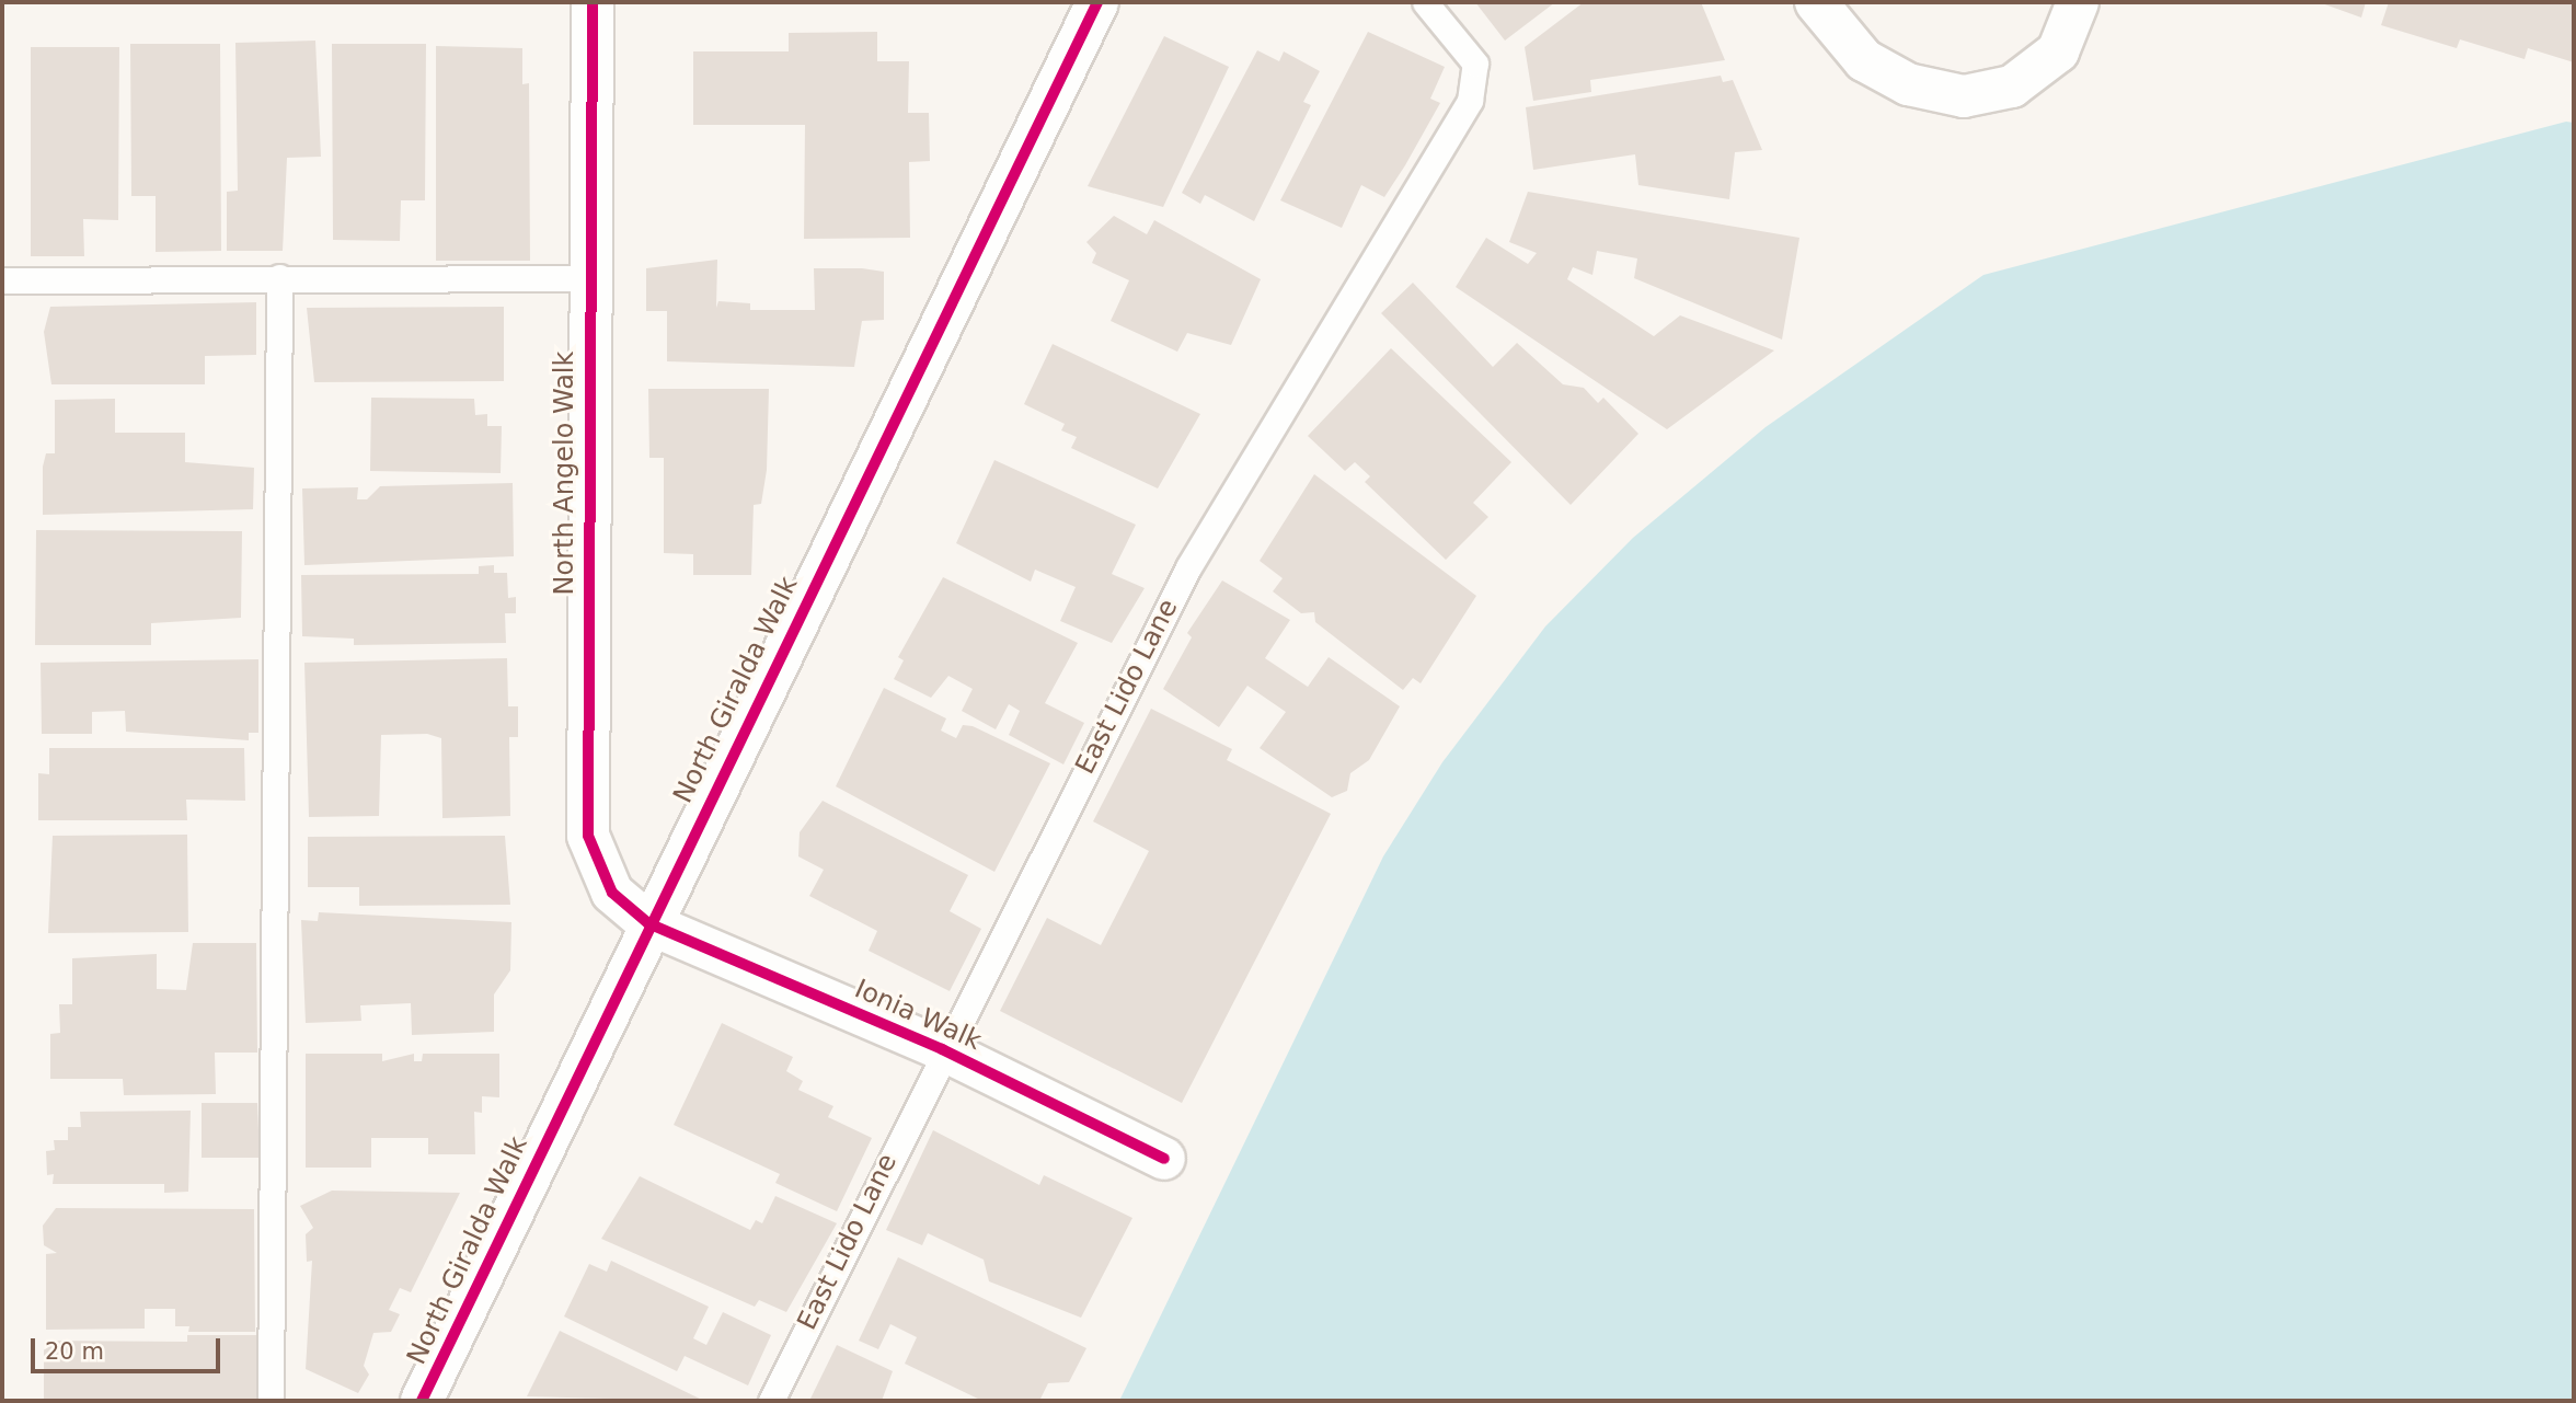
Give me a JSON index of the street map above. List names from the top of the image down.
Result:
{
  "streets": {
    "street": ["North Angelo Walk", "North Giralda Walk", "Ionia Walk"],
    "lane": ["East Lido Lane"]
  },
  "crossings": [
    ["North Angelo Walk", "North Giralda Walk"],
    ["North Angelo Walk", "Ionia Walk"],
    ["East Lido Lane", "Ionia Walk"],
    ["North Giralda Walk", "Ionia Walk"]
  ],
  "scale_bar": "20 m"
}
